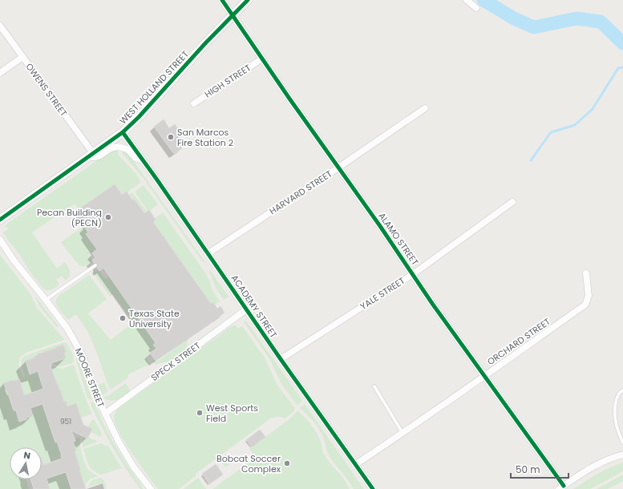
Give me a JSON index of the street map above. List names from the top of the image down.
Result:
{
  "streets": {
    "street": [
      "HIGH STREET",
      "WEST HOLLAND STREET",
      "OWENS STREET",
      "HARVARD STREET",
      "ALAMO STREET",
      "YALE STREET",
      "ACADEMY STREET",
      "ORCHARD STREET",
      "SPECK STREET",
      "MOORE STREET"
    ]
  },
  "crossings": [
    ["HIGH STREET", "ALAMO STREET"],
    ["WEST HOLLAND STREET", "OWENS STREET"],
    ["WEST HOLLAND STREET", "ALAMO STREET"],
    ["WEST HOLLAND STREET", "ACADEMY STREET"],
    ["HARVARD STREET", "ALAMO STREET"],
    ["HARVARD STREET", "ACADEMY STREET"],
    ["ALAMO STREET", "YALE STREET"],
    ["ALAMO STREET", "ORCHARD STREET"],
    ["YALE STREET", "ACADEMY STREET"],
    ["ACADEMY STREET", "ORCHARD STREET"],
    ["ACADEMY STREET", "SPECK STREET"],
    ["SPECK STREET", "MOORE STREET"]
  ],
  "places": [
    "San Marcos Fire Station 2",
    "Pecan Building (PECN)",
    "Texas State University",
    "West Sports Field",
    "Bobcat Soccer Complex"
  ],
  "house_numbers": ["951"],
  "scale_bar": "50 m",
  "north": "top"
}
